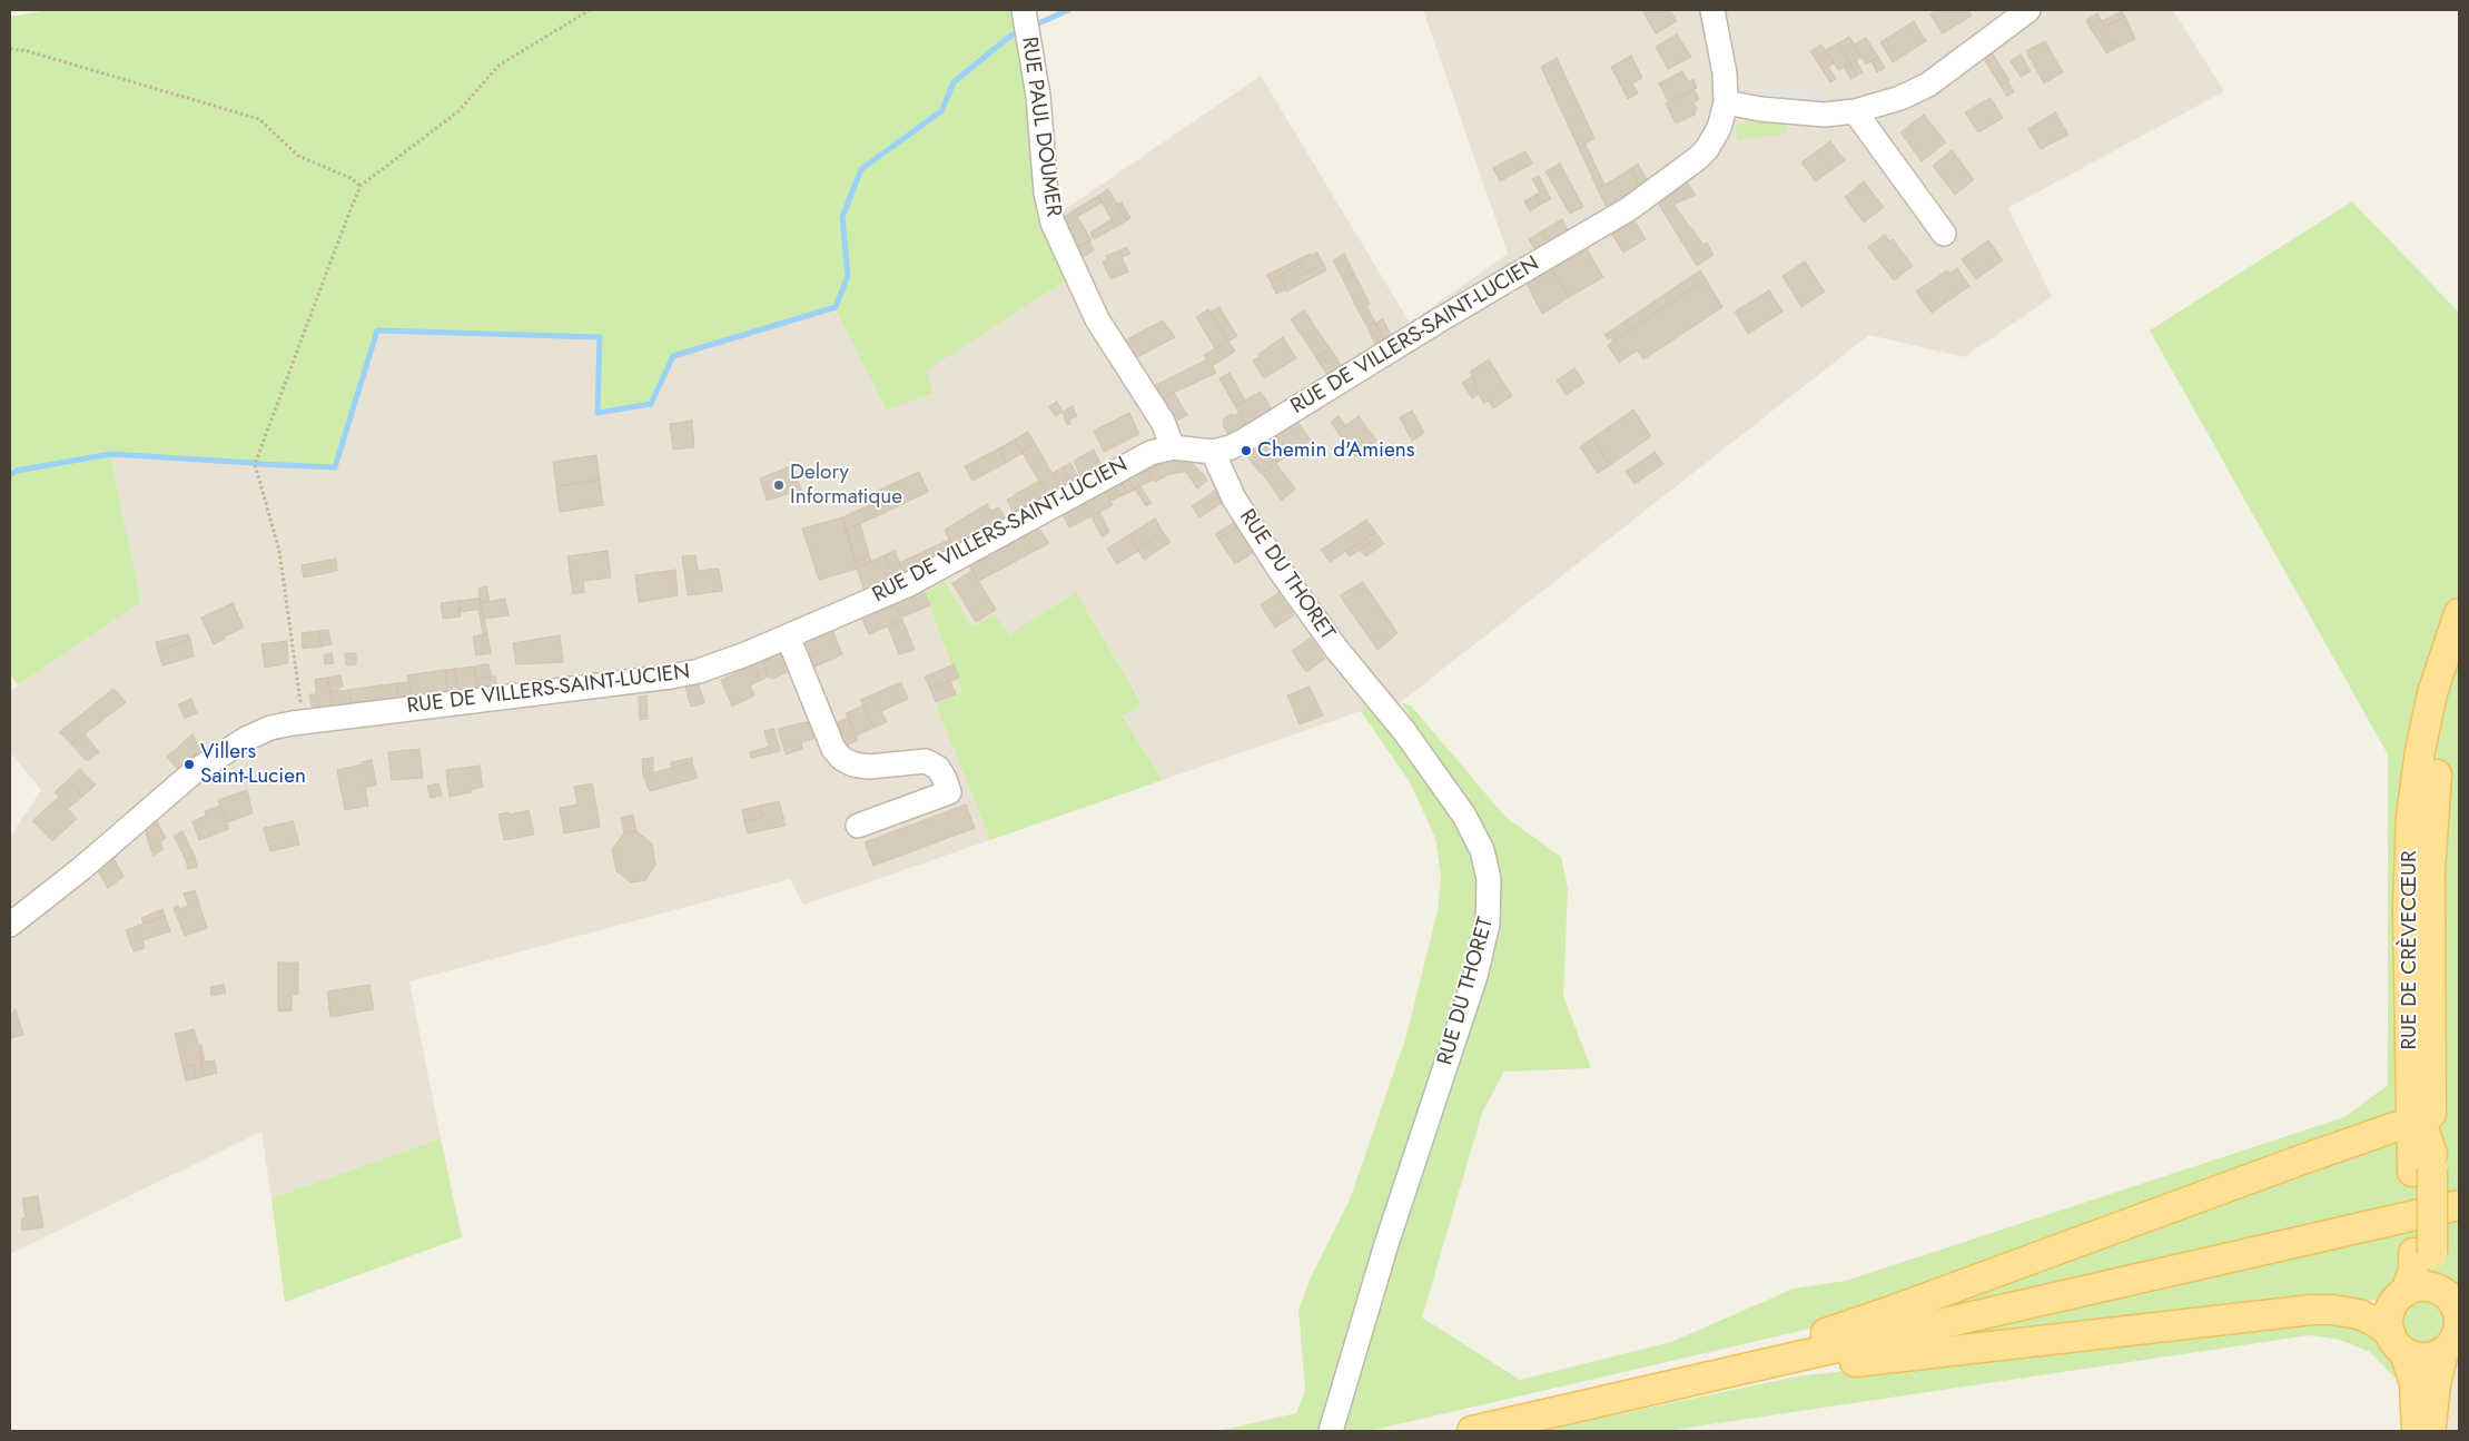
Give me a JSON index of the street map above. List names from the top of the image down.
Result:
{
  "streets": {
    "main road": ["RUE DE CRÈVECŒUR"],
    "street": ["RUE PAUL DOUMER", "RUE DE VILLERS-SAINT-LUCIEN", "RUE DU THORET"]
  },
  "crossings": [
    ["RUE PAUL DOUMER", "RUE DE VILLERS-SAINT-LUCIEN"],
    ["RUE DE VILLERS-SAINT-LUCIEN", "RUE DU THORET"]
  ],
  "places": ["Chemin d'Amiens", "Delory Informatique", "Villers Saint-Lucien"]
}
